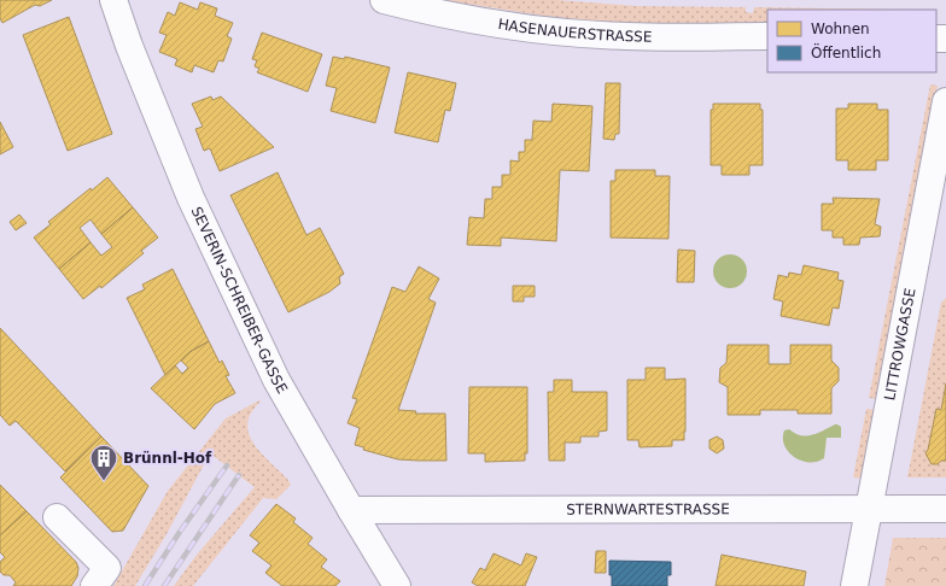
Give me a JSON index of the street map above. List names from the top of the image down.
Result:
{
  "streets": {
    "street": [
      "HASENAUERSTRASSE",
      "SEVERIN-SCHREIBER-GASSE",
      "LITTROWGASSE",
      "STERNWARTESTRASSE"
    ]
  },
  "crossings": [
    ["SEVERIN-SCHREIBER-GASSE", "STERNWARTESTRASSE"],
    ["LITTROWGASSE", "STERNWARTESTRASSE"]
  ],
  "places": {
    "building": ["Brünnl-Hof"]
  },
  "legend": ["Wohnen", "Öffentlich"]
}
